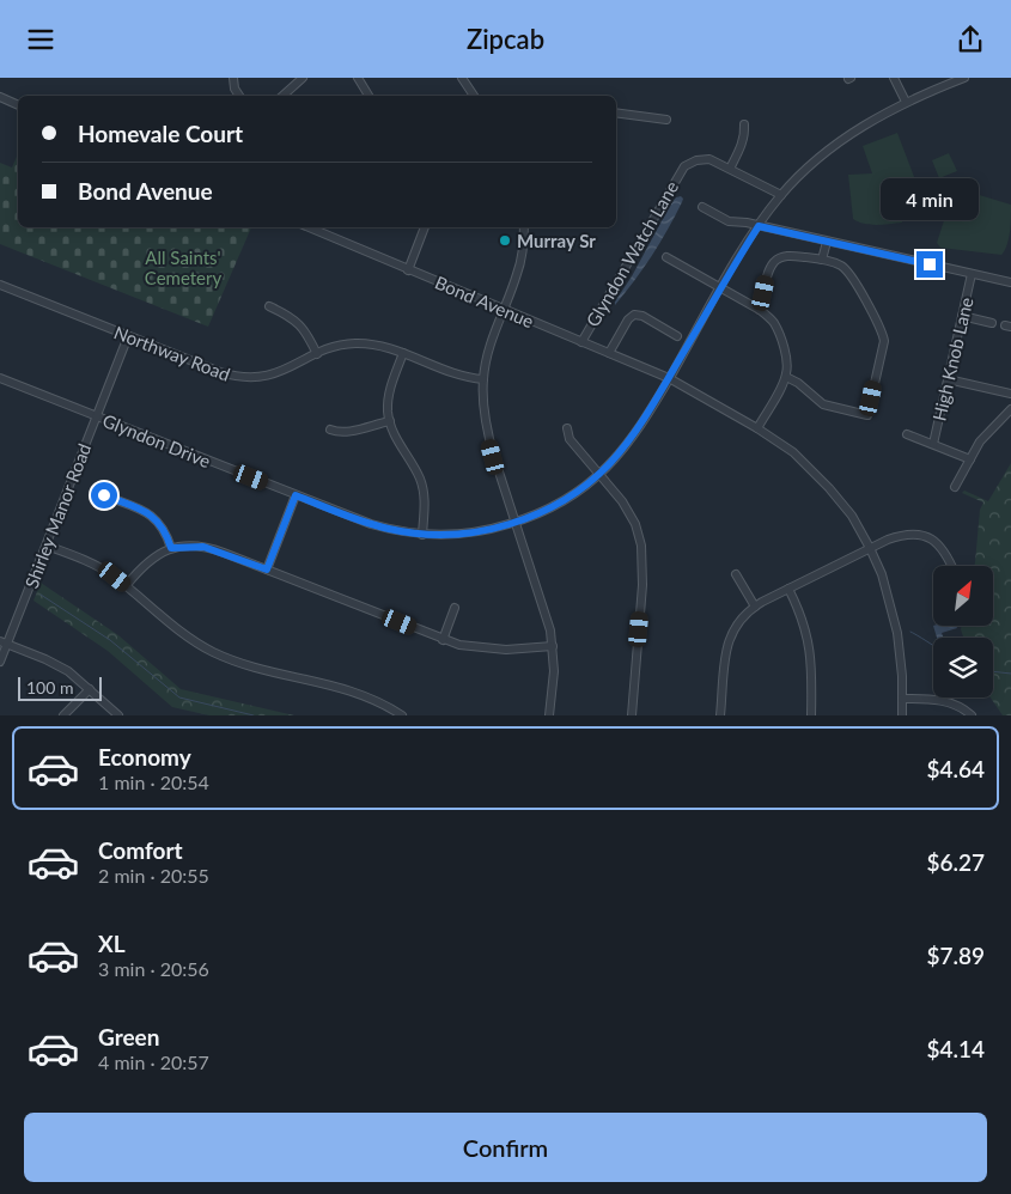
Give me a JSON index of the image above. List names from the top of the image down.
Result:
{
  "streets": {
    "street": [
      "Glyndon Watch Lane",
      "Bond Avenue",
      "Northway Road",
      "High Knob Lane",
      "Glyndon Drive",
      "Shirley Manor Road"
    ]
  },
  "crossings": [
    ["Glyndon Watch Lane", "Bond Avenue"],
    ["Glyndon Watch Lane", "Glyndon Drive"],
    ["Bond Avenue", "Glyndon Drive"],
    ["Northway Road", "Shirley Manor Road"],
    ["Glyndon Drive", "Shirley Manor Road"]
  ],
  "parks": ["All Saints' Cemetery"],
  "places": ["Murray Sr"],
  "scale_bar": "100 m",
  "north": "top right",
  "page": {
    "header": "Zipcab",
    "banner": ["Homevale Court", "Bond Avenue"],
    "bubble": "4 min",
    "scale": "100 m",
    "list": [
      {
        "name": "Economy",
        "note": "1 min · 20:54",
        "value": "$4.64"
      },
      {
        "name": "Comfort",
        "note": "2 min · 20:55",
        "value": "$6.27"
      },
      {
        "name": "XL",
        "note": "3 min · 20:56",
        "value": "$7.89"
      },
      {
        "name": "Green",
        "note": "4 min · 20:57",
        "value": "$4.14"
      }
    ],
    "buttons": "Confirm"
  }
}
